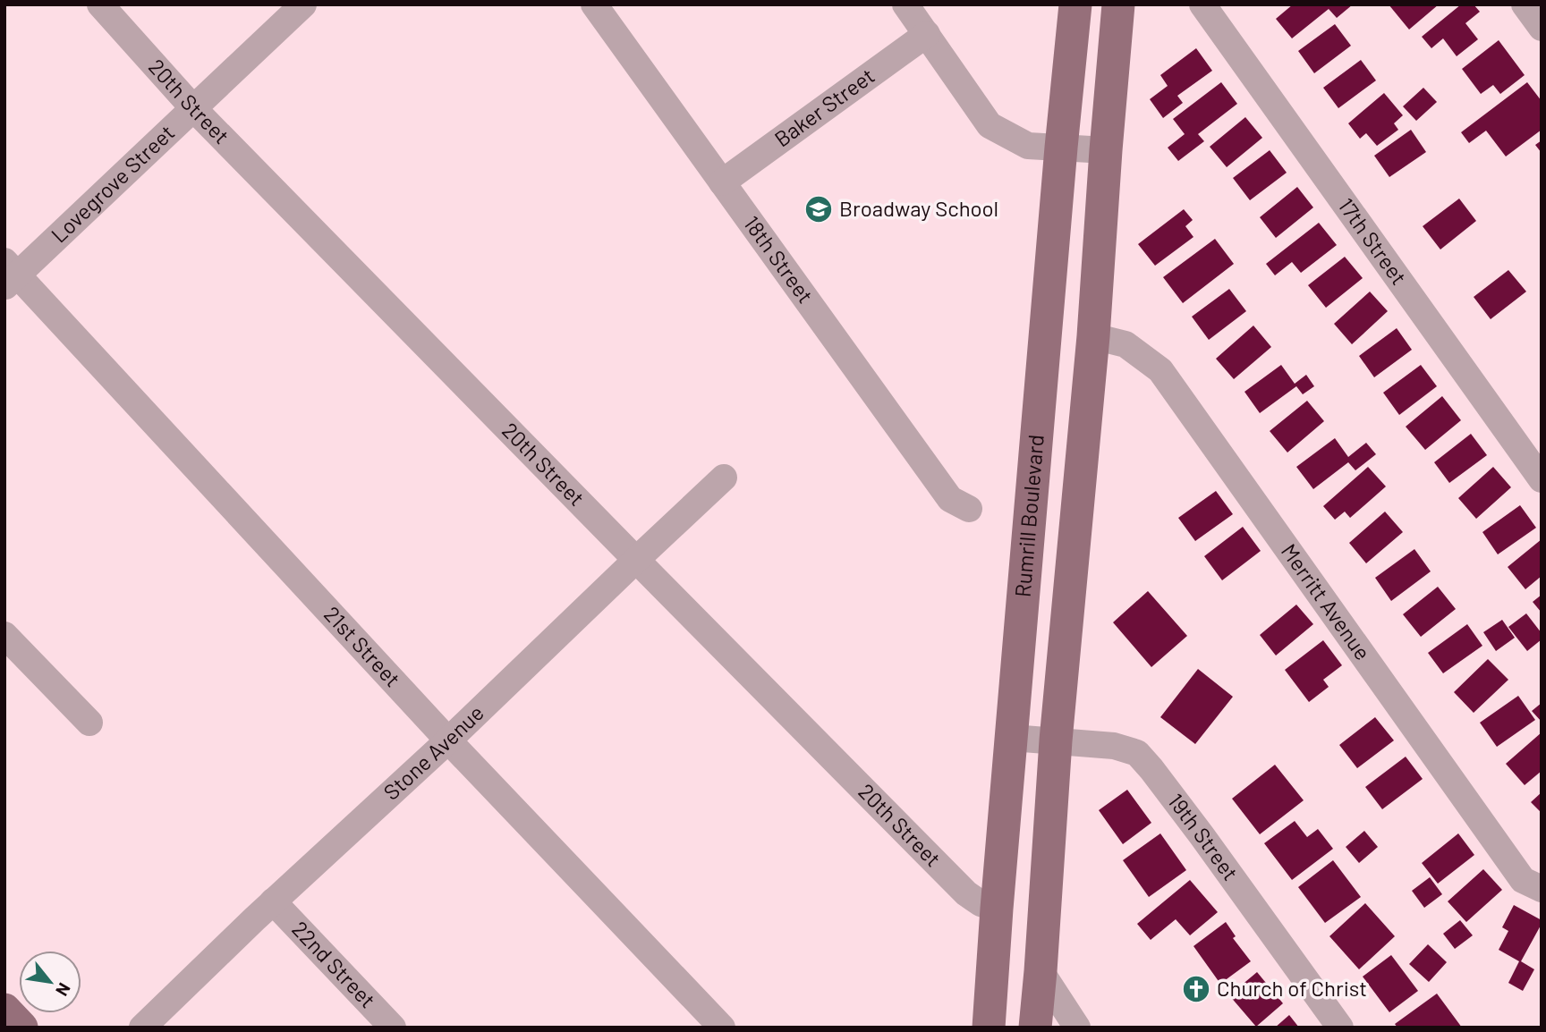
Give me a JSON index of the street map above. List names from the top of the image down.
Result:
{
  "streets": {
    "main road": ["Rumrill Boulevard"],
    "street": [
      "20th Street",
      "Baker Street",
      "Lovegrove Street",
      "17th Street",
      "18th Street",
      "Merritt Avenue",
      "21st Street",
      "Stone Avenue",
      "19th Street",
      "22nd Street"
    ]
  },
  "crossings": [
    ["20th Street", "Lovegrove Street"],
    ["20th Street", "Rumrill Boulevard"],
    ["20th Street", "Stone Avenue"],
    ["Baker Street", "18th Street"],
    ["Lovegrove Street", "21st Street"],
    ["Rumrill Boulevard", "19th Street"],
    ["21st Street", "Stone Avenue"],
    ["Stone Avenue", "22nd Street"]
  ],
  "places": {
    "school or university": ["Broadway School"],
    "church": ["Church of Christ"]
  },
  "north": "bottom right"
}
